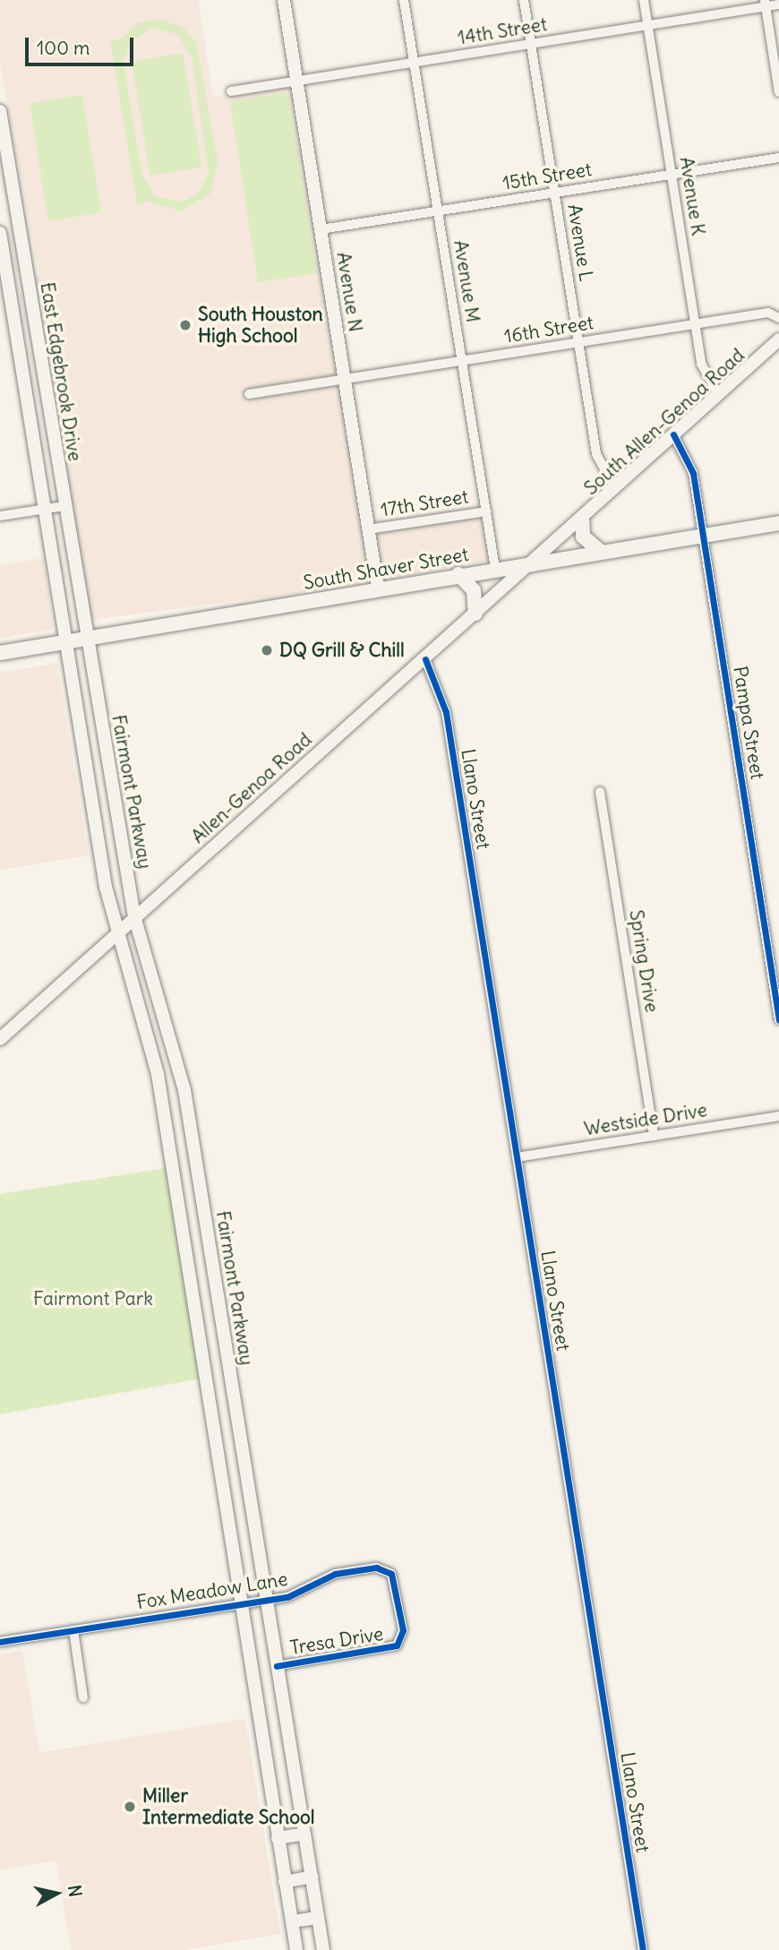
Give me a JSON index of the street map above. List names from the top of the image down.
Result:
{
  "streets": {
    "main road": [
      "Avenue N",
      "East Edgebrook Drive",
      "South Allen-Genoa Road",
      "South Shaver Street",
      "Allen-Genoa Road",
      "Fairmont Parkway"
    ],
    "street": [
      "14th Street",
      "15th Street",
      "Avenue K",
      "Avenue L",
      "Avenue M",
      "16th Street",
      "17th Street",
      "Pampa Street",
      "Llano Street",
      "Spring Drive",
      "Westside Drive",
      "Fox Meadow Lane",
      "Tresa Drive"
    ]
  },
  "crossings": [
    ["14th Street", "Avenue K"],
    ["14th Street", "Avenue L"],
    ["14th Street", "Avenue M"],
    ["14th Street", "Avenue N"],
    ["15th Street", "Avenue K"],
    ["15th Street", "Avenue L"],
    ["15th Street", "Avenue M"],
    ["15th Street", "Avenue N"],
    ["Avenue K", "16th Street"],
    ["Avenue K", "South Allen-Genoa Road"],
    ["Avenue L", "16th Street"],
    ["Avenue L", "South Allen-Genoa Road"],
    ["Avenue M", "16th Street"],
    ["Avenue M", "17th Street"],
    ["Avenue M", "South Shaver Street"],
    ["Avenue N", "16th Street"],
    ["Avenue N", "17th Street"],
    ["Avenue N", "South Shaver Street"],
    ["East Edgebrook Drive", "South Shaver Street"],
    ["East Edgebrook Drive", "Fairmont Parkway"],
    ["South Allen-Genoa Road", "South Shaver Street"],
    ["South Allen-Genoa Road", "Pampa Street"],
    ["South Allen-Genoa Road", "Allen-Genoa Road"],
    ["South Shaver Street", "Pampa Street"],
    ["South Shaver Street", "Allen-Genoa Road"],
    ["South Shaver Street", "Fairmont Parkway"],
    ["Allen-Genoa Road", "Fairmont Parkway"],
    ["Allen-Genoa Road", "Llano Street"],
    ["Fairmont Parkway", "Fox Meadow Lane"],
    ["Fairmont Parkway", "Tresa Drive"],
    ["Llano Street", "Westside Drive"],
    ["Spring Drive", "Westside Drive"],
    ["Fox Meadow Lane", "Tresa Drive"]
  ],
  "parks": ["Fairmont Park"],
  "places": ["South Houston High School", "DQ Grill & Chill", "Miller Intermediate School"],
  "scale_bar": "100 m",
  "north": "right"
}
